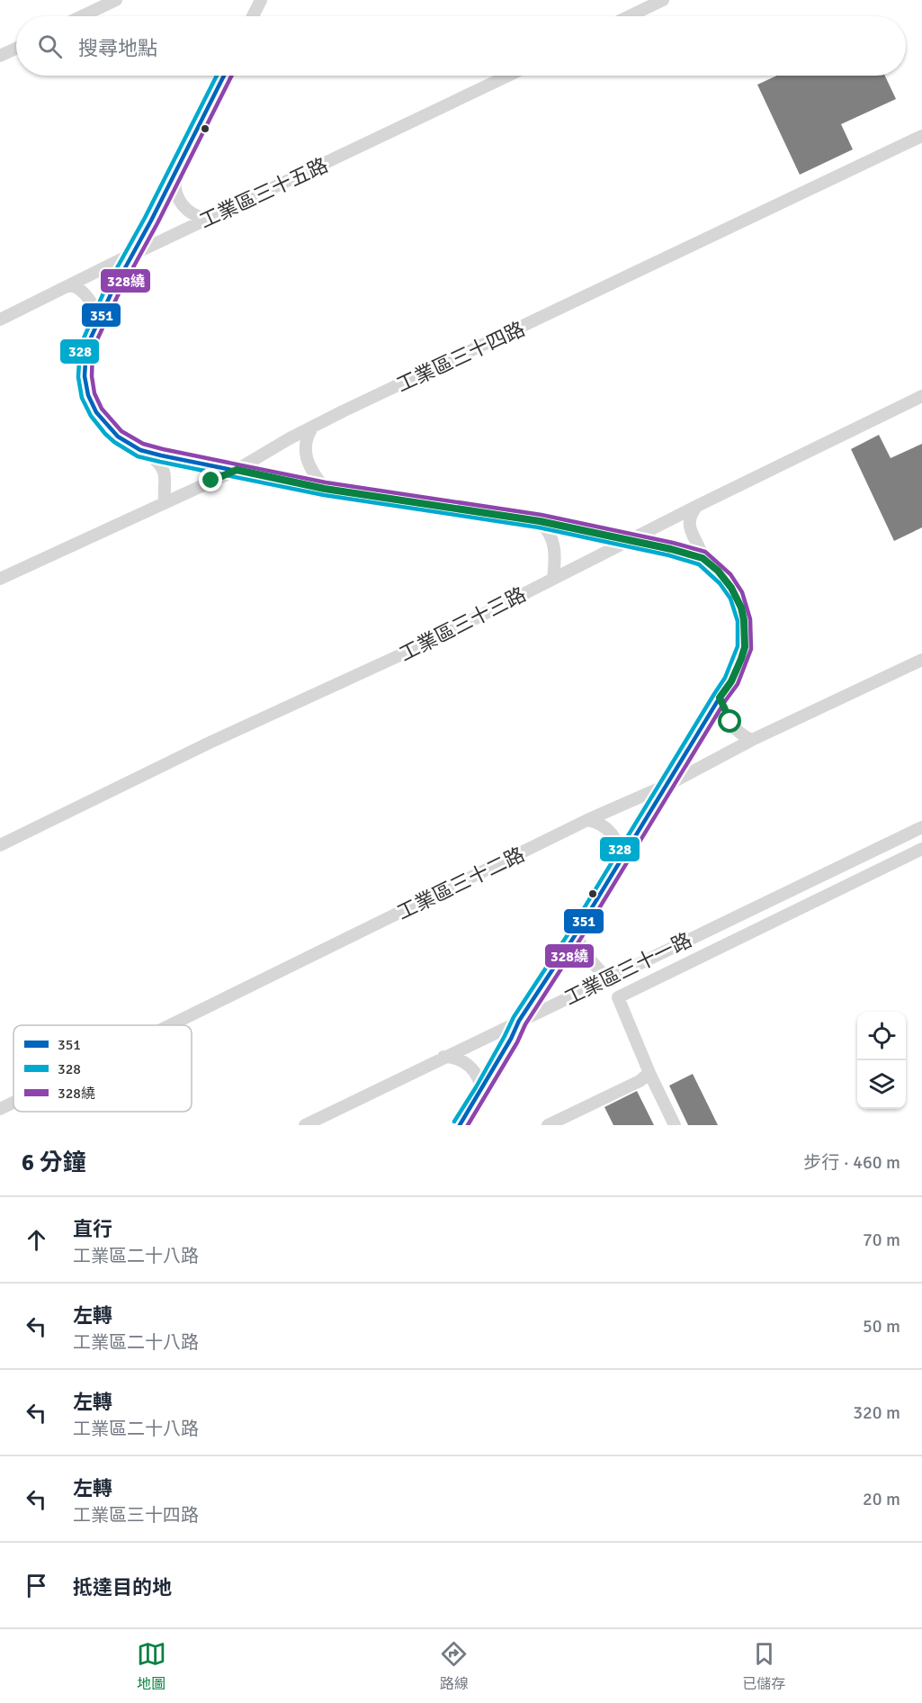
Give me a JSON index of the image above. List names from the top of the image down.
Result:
{
  "streets": {
    "street": [
      "工業區三十五路",
      "工業區三十四路",
      "工業區三十三路",
      "工業區三十二路",
      "工業區三十一路"
    ]
  },
  "lines": ["transit line 351", "transit line 328", "transit line 328繞"],
  "legend": ["351", "328", "328繞"],
  "page": {
    "search": "搜尋地點",
    "heading": ["6 分鐘", "步行 · 460 m"],
    "list": [
      ["直行", "工業區二十八路", "70 m"],
      ["左轉", "工業區二十八路", "50 m"],
      ["左轉", "工業區二十八路", "320 m"],
      ["左轉", "工業區三十四路", "20 m"],
      "抵達目的地"
    ],
    "nav": ["地圖", "路線", "已儲存"]
  }
}
